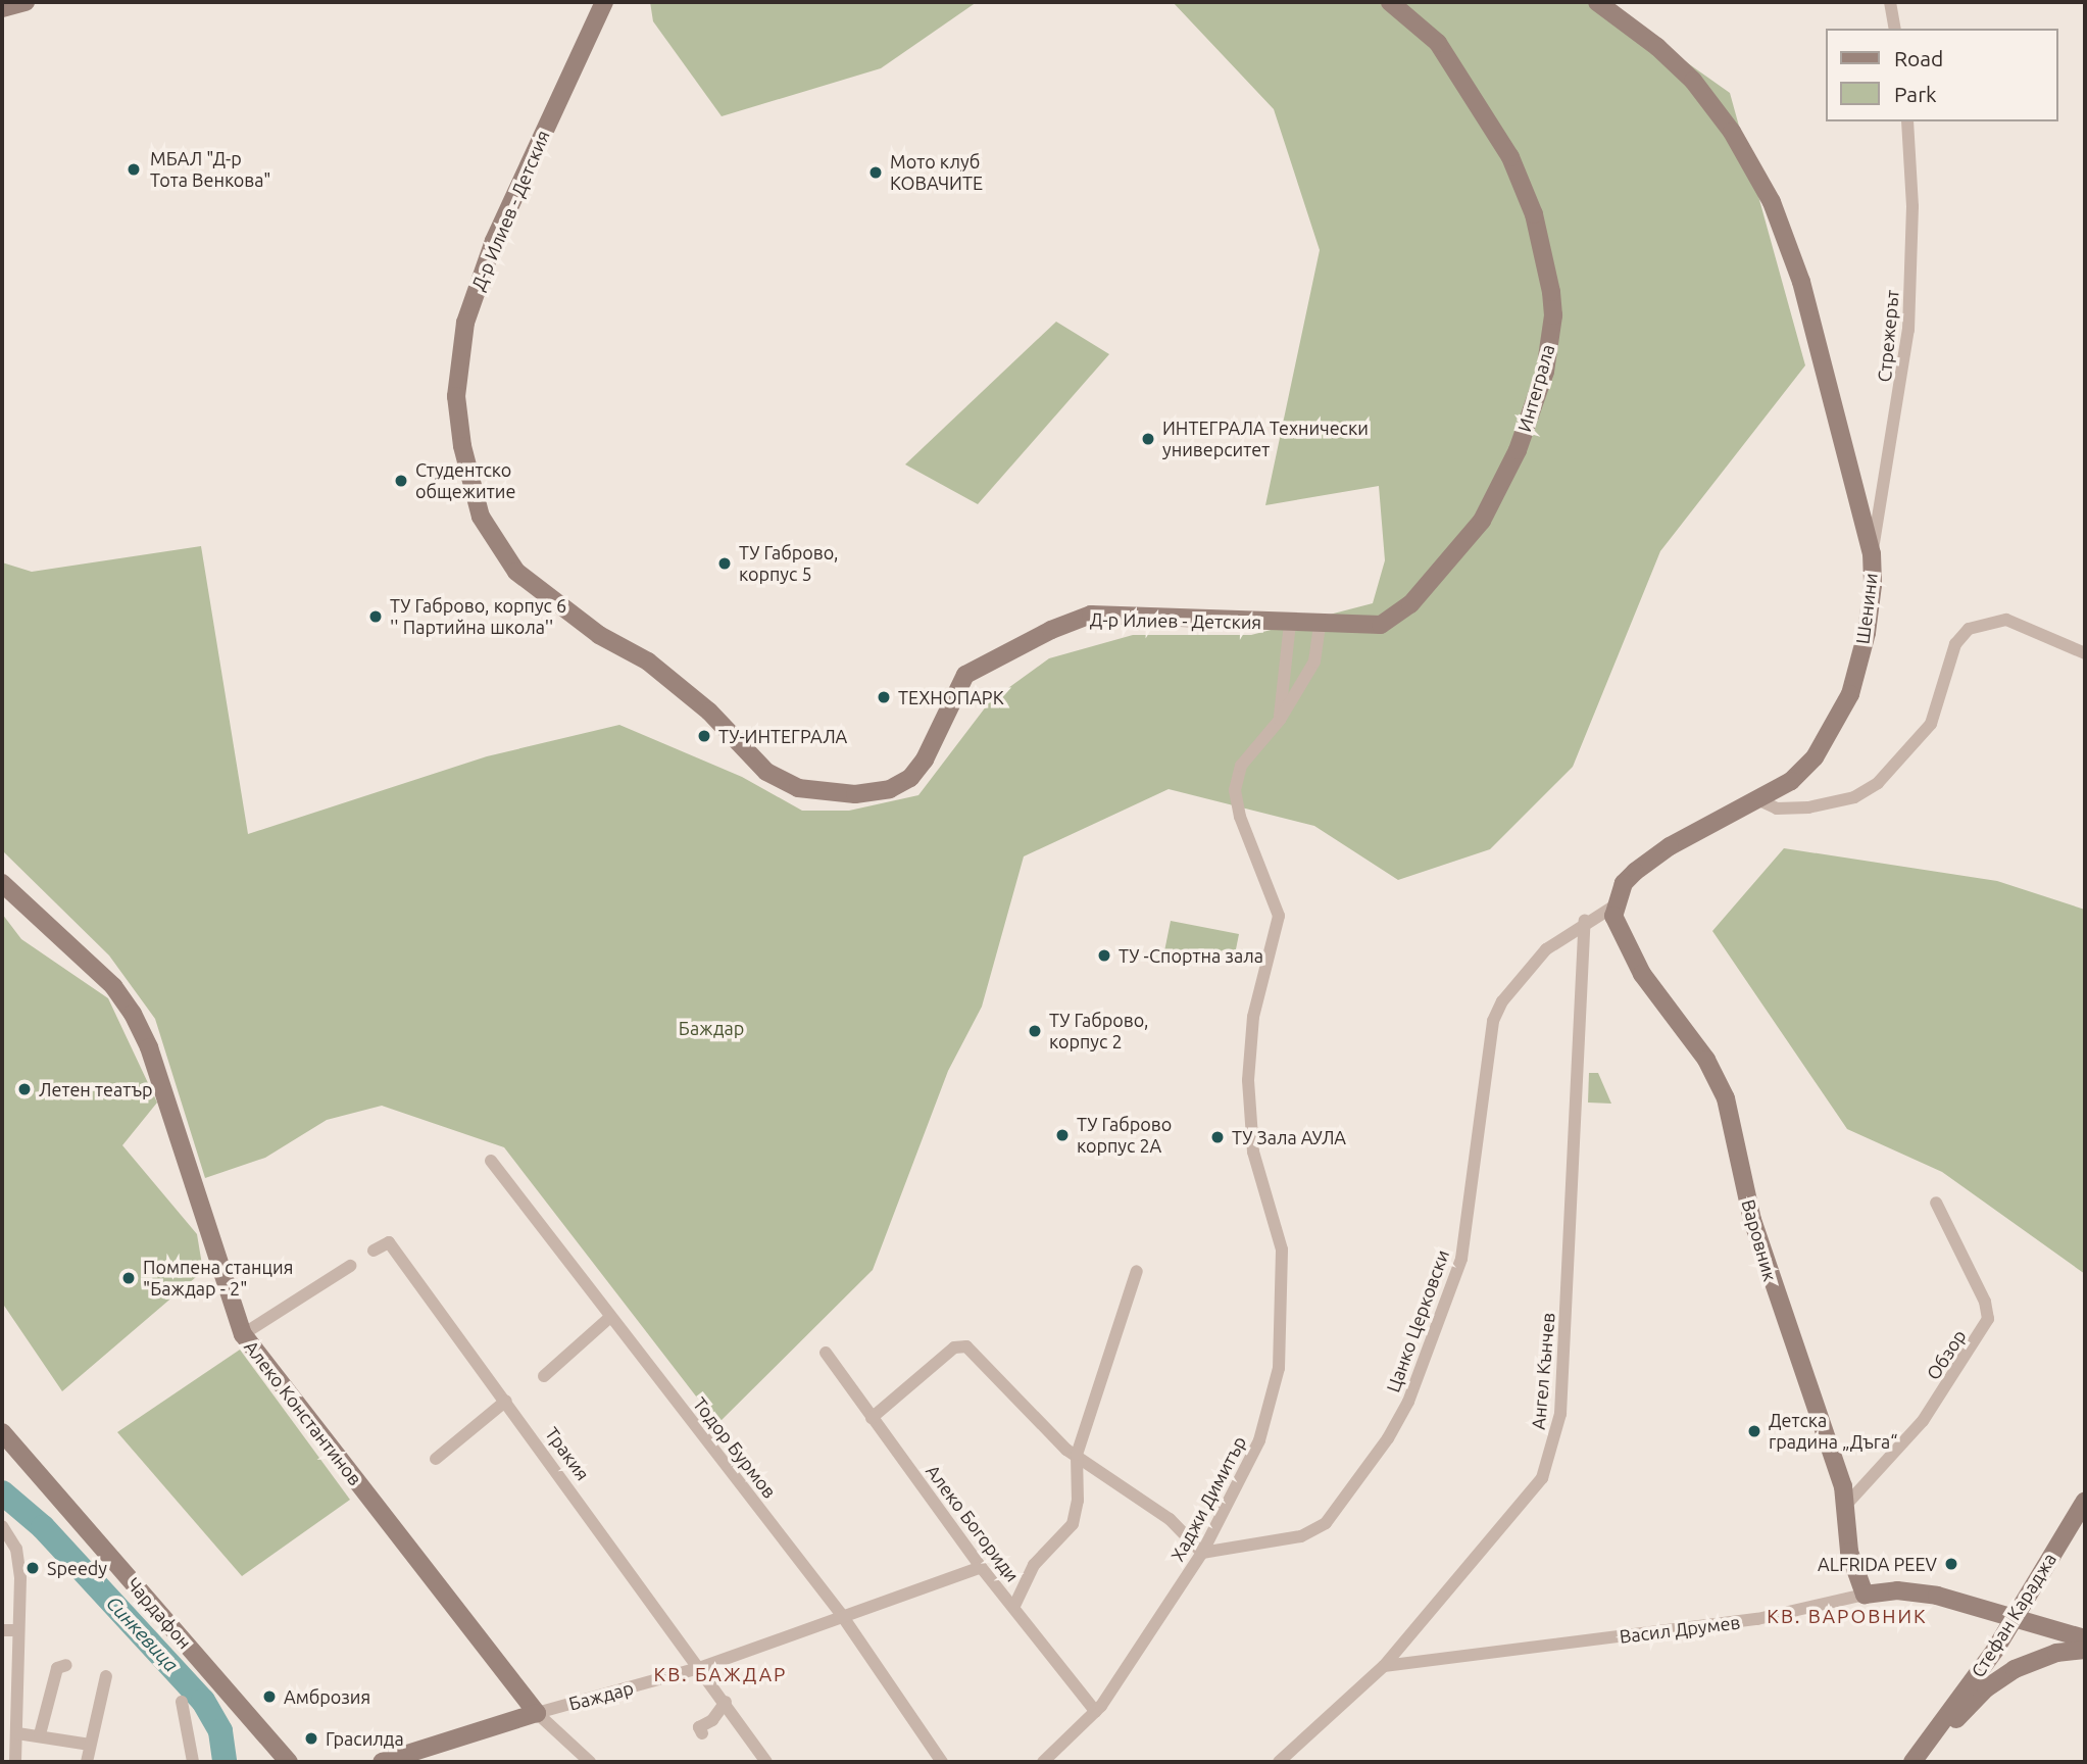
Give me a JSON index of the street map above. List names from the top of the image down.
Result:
{
  "streets": {
    "street": [
      "Д-р Илиев - Детския",
      "Стрежерът",
      "Интеграла",
      "Шенини",
      "Варовник",
      "Цанко Церковски",
      "Обзор",
      "Ангел Кънчев",
      "Алеко Константинов",
      "Тодор Бурмов",
      "Тракия",
      "Хаджи Димитър",
      "Алеко Богориди",
      "Чардафон",
      "Стефан Караджа",
      "Васил Друмев",
      "Баждар"
    ]
  },
  "crossings": [
    ["Д-р Илиев - Детския", "Интеграла"],
    ["Д-р Илиев - Детския", "Хаджи Димитър"],
    ["Стрежерът", "Шенини"],
    ["Интеграла", "Хаджи Димитър"],
    ["Шенини", "Варовник"],
    ["Шенини", "Цанко Церковски"],
    ["Варовник", "Цанко Церковски"],
    ["Варовник", "Обзор"],
    ["Варовник", "Васил Друмев"],
    ["Цанко Церковски", "Ангел Кънчев"],
    ["Цанко Церковски", "Хаджи Димитър"],
    ["Ангел Кънчев", "Васил Друмев"],
    ["Алеко Константинов", "Баждар"],
    ["Тодор Бурмов", "Баждар"],
    ["Тракия", "Баждар"],
    ["Хаджи Димитър", "Алеко Богориди"],
    ["Алеко Богориди", "Баждар"],
    ["Стефан Караджа", "Васил Друмев"]
  ],
  "districts": ["КВ. ВАРОВНИК", "КВ. БАЖДАР"],
  "water": ["Синкевица"],
  "parks": ["Баждар"],
  "places": [
    "МБАЛ \"Д-р Тота Венкова\"",
    "Мото клуб КОВАЧИТЕ",
    "ИНТЕГРАЛА Технически университет",
    "Студентско общежитие",
    "ТУ Габрово, корпус 5",
    "ТУ Габрово, корпус 6 '' Партийна школа''",
    "ТЕХНОПАРК",
    "ТУ-ИНТЕГРАЛА",
    "ТУ -Спортна зала",
    "ТУ Габрово, корпус 2",
    "Летен театър",
    "ТУ Габрово корпус 2А",
    "ТУ Зала АУЛА",
    "Помпена станция \"Баждар - 2\"",
    "Детска градина „Дъга“",
    "ALFRIDA PEEV",
    "Speedy",
    "Амброзия",
    "Грасилда"
  ],
  "legend": ["Road", "Park"]
}
